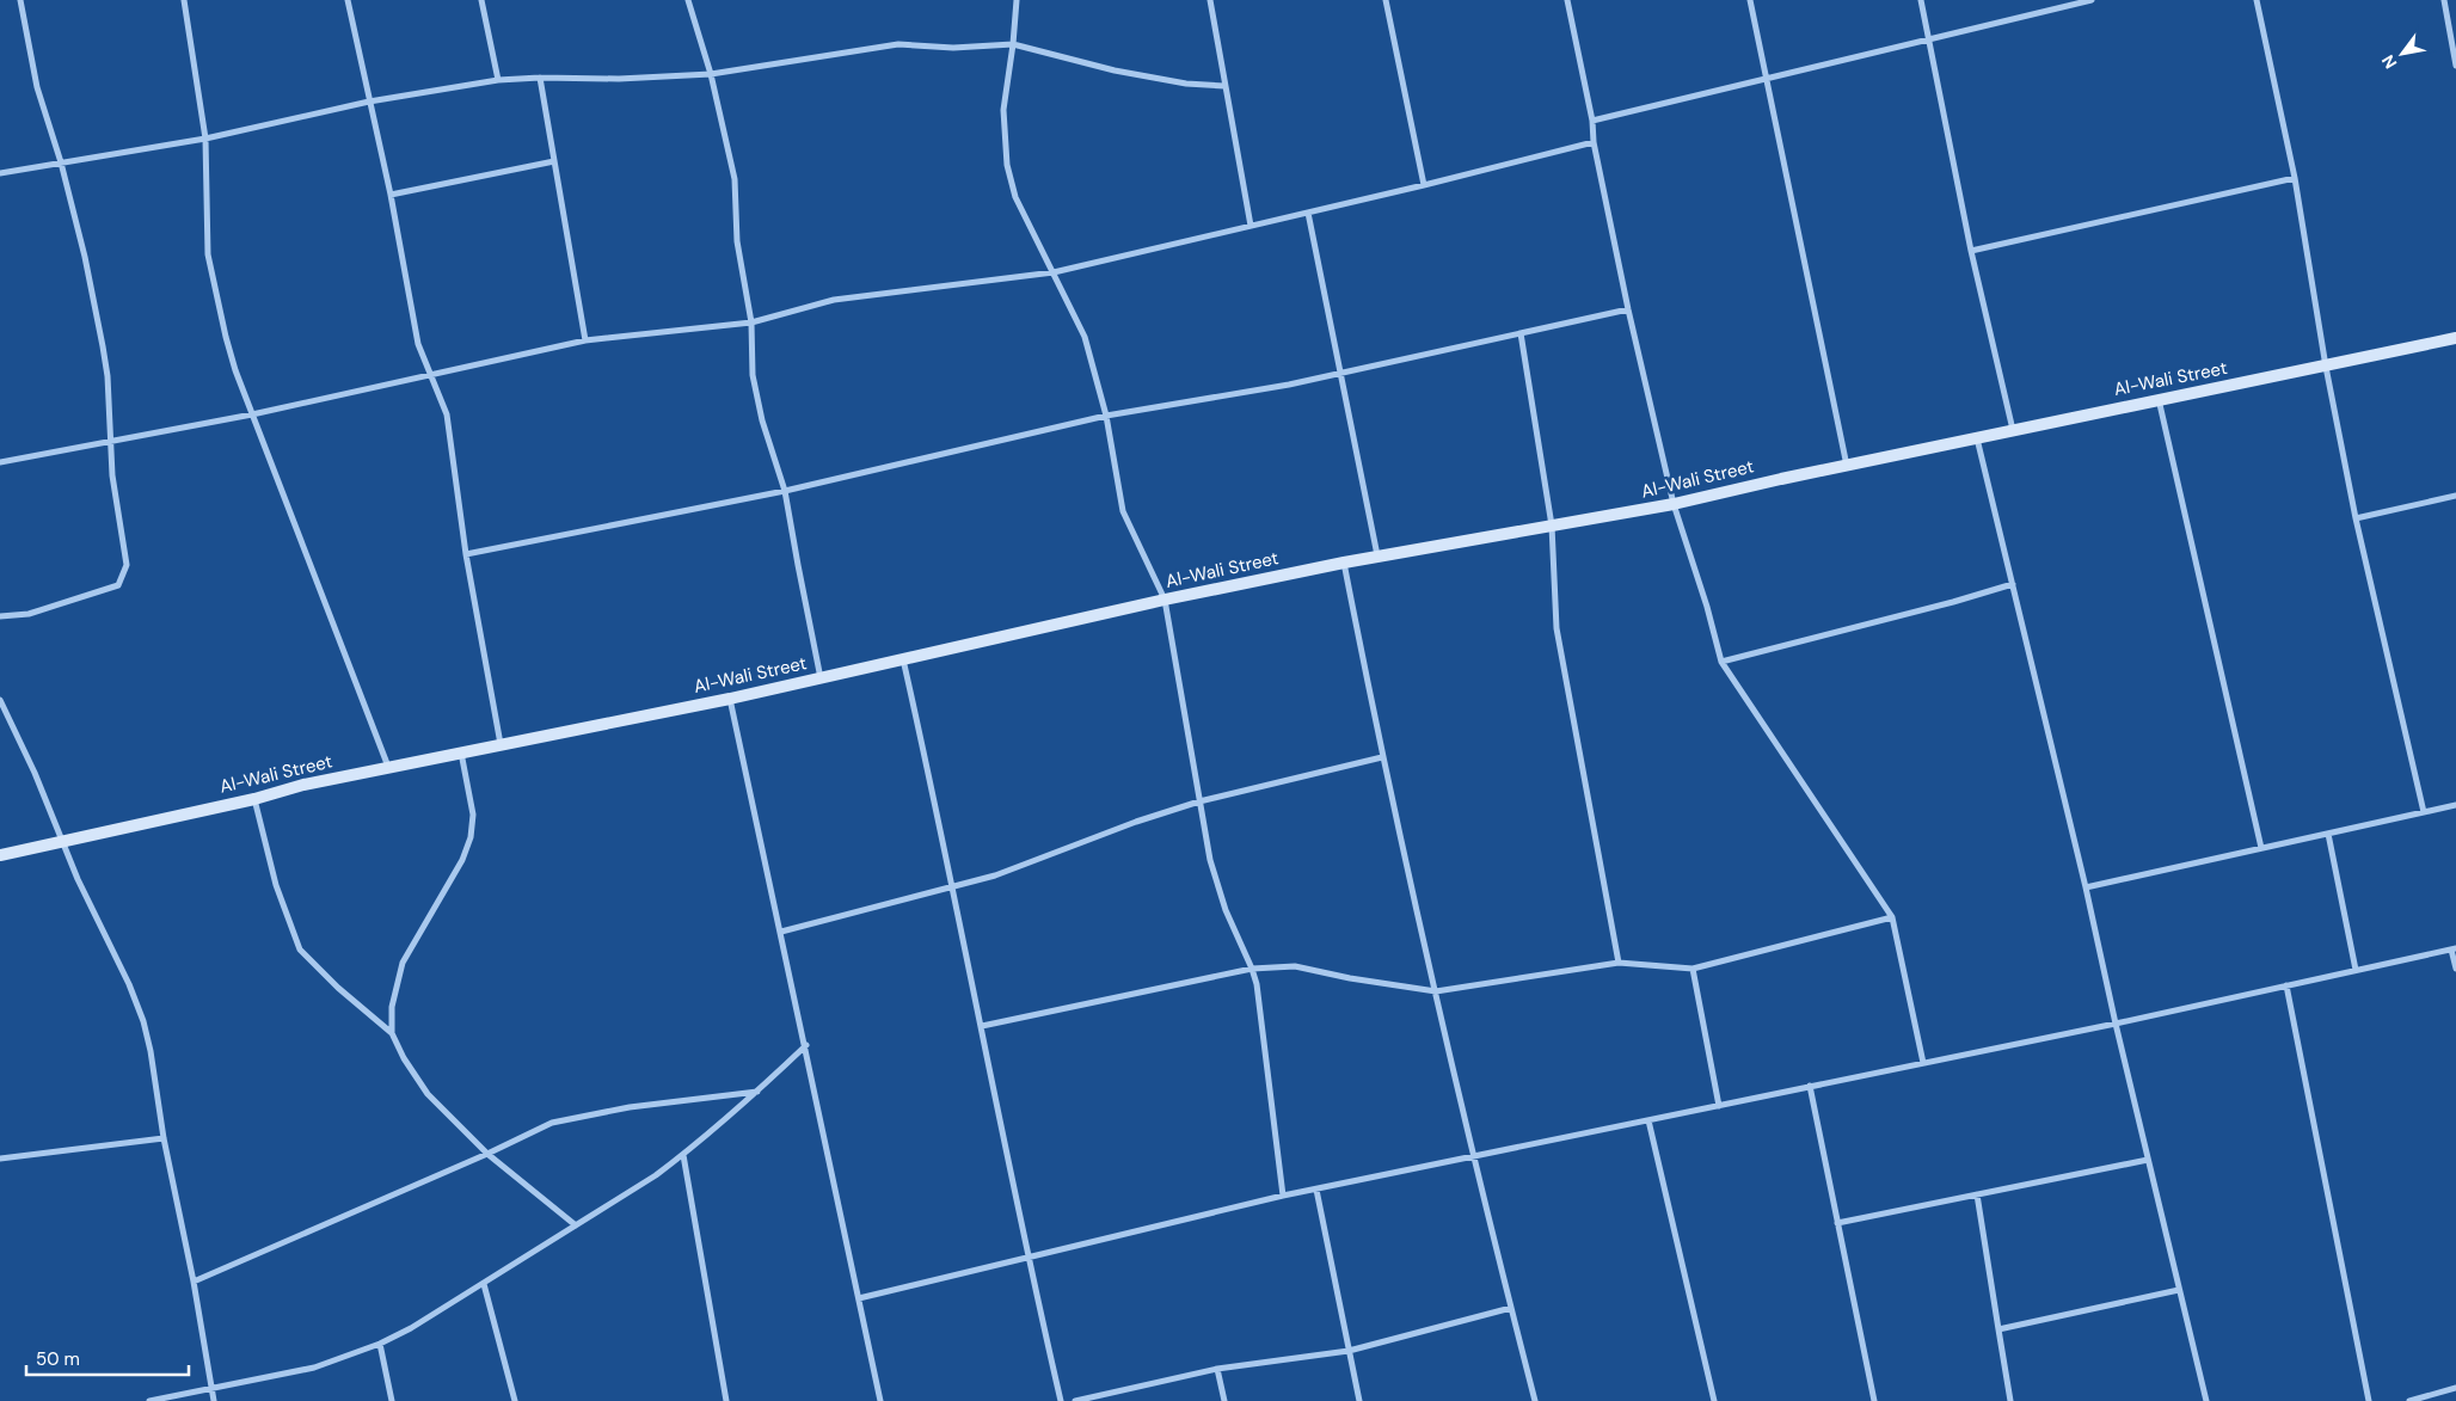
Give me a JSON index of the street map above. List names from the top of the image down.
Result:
{
  "streets": {
    "main road": ["Al-Wali Street"]
  },
  "scale_bar": "50 m",
  "north": "bottom left"
}
